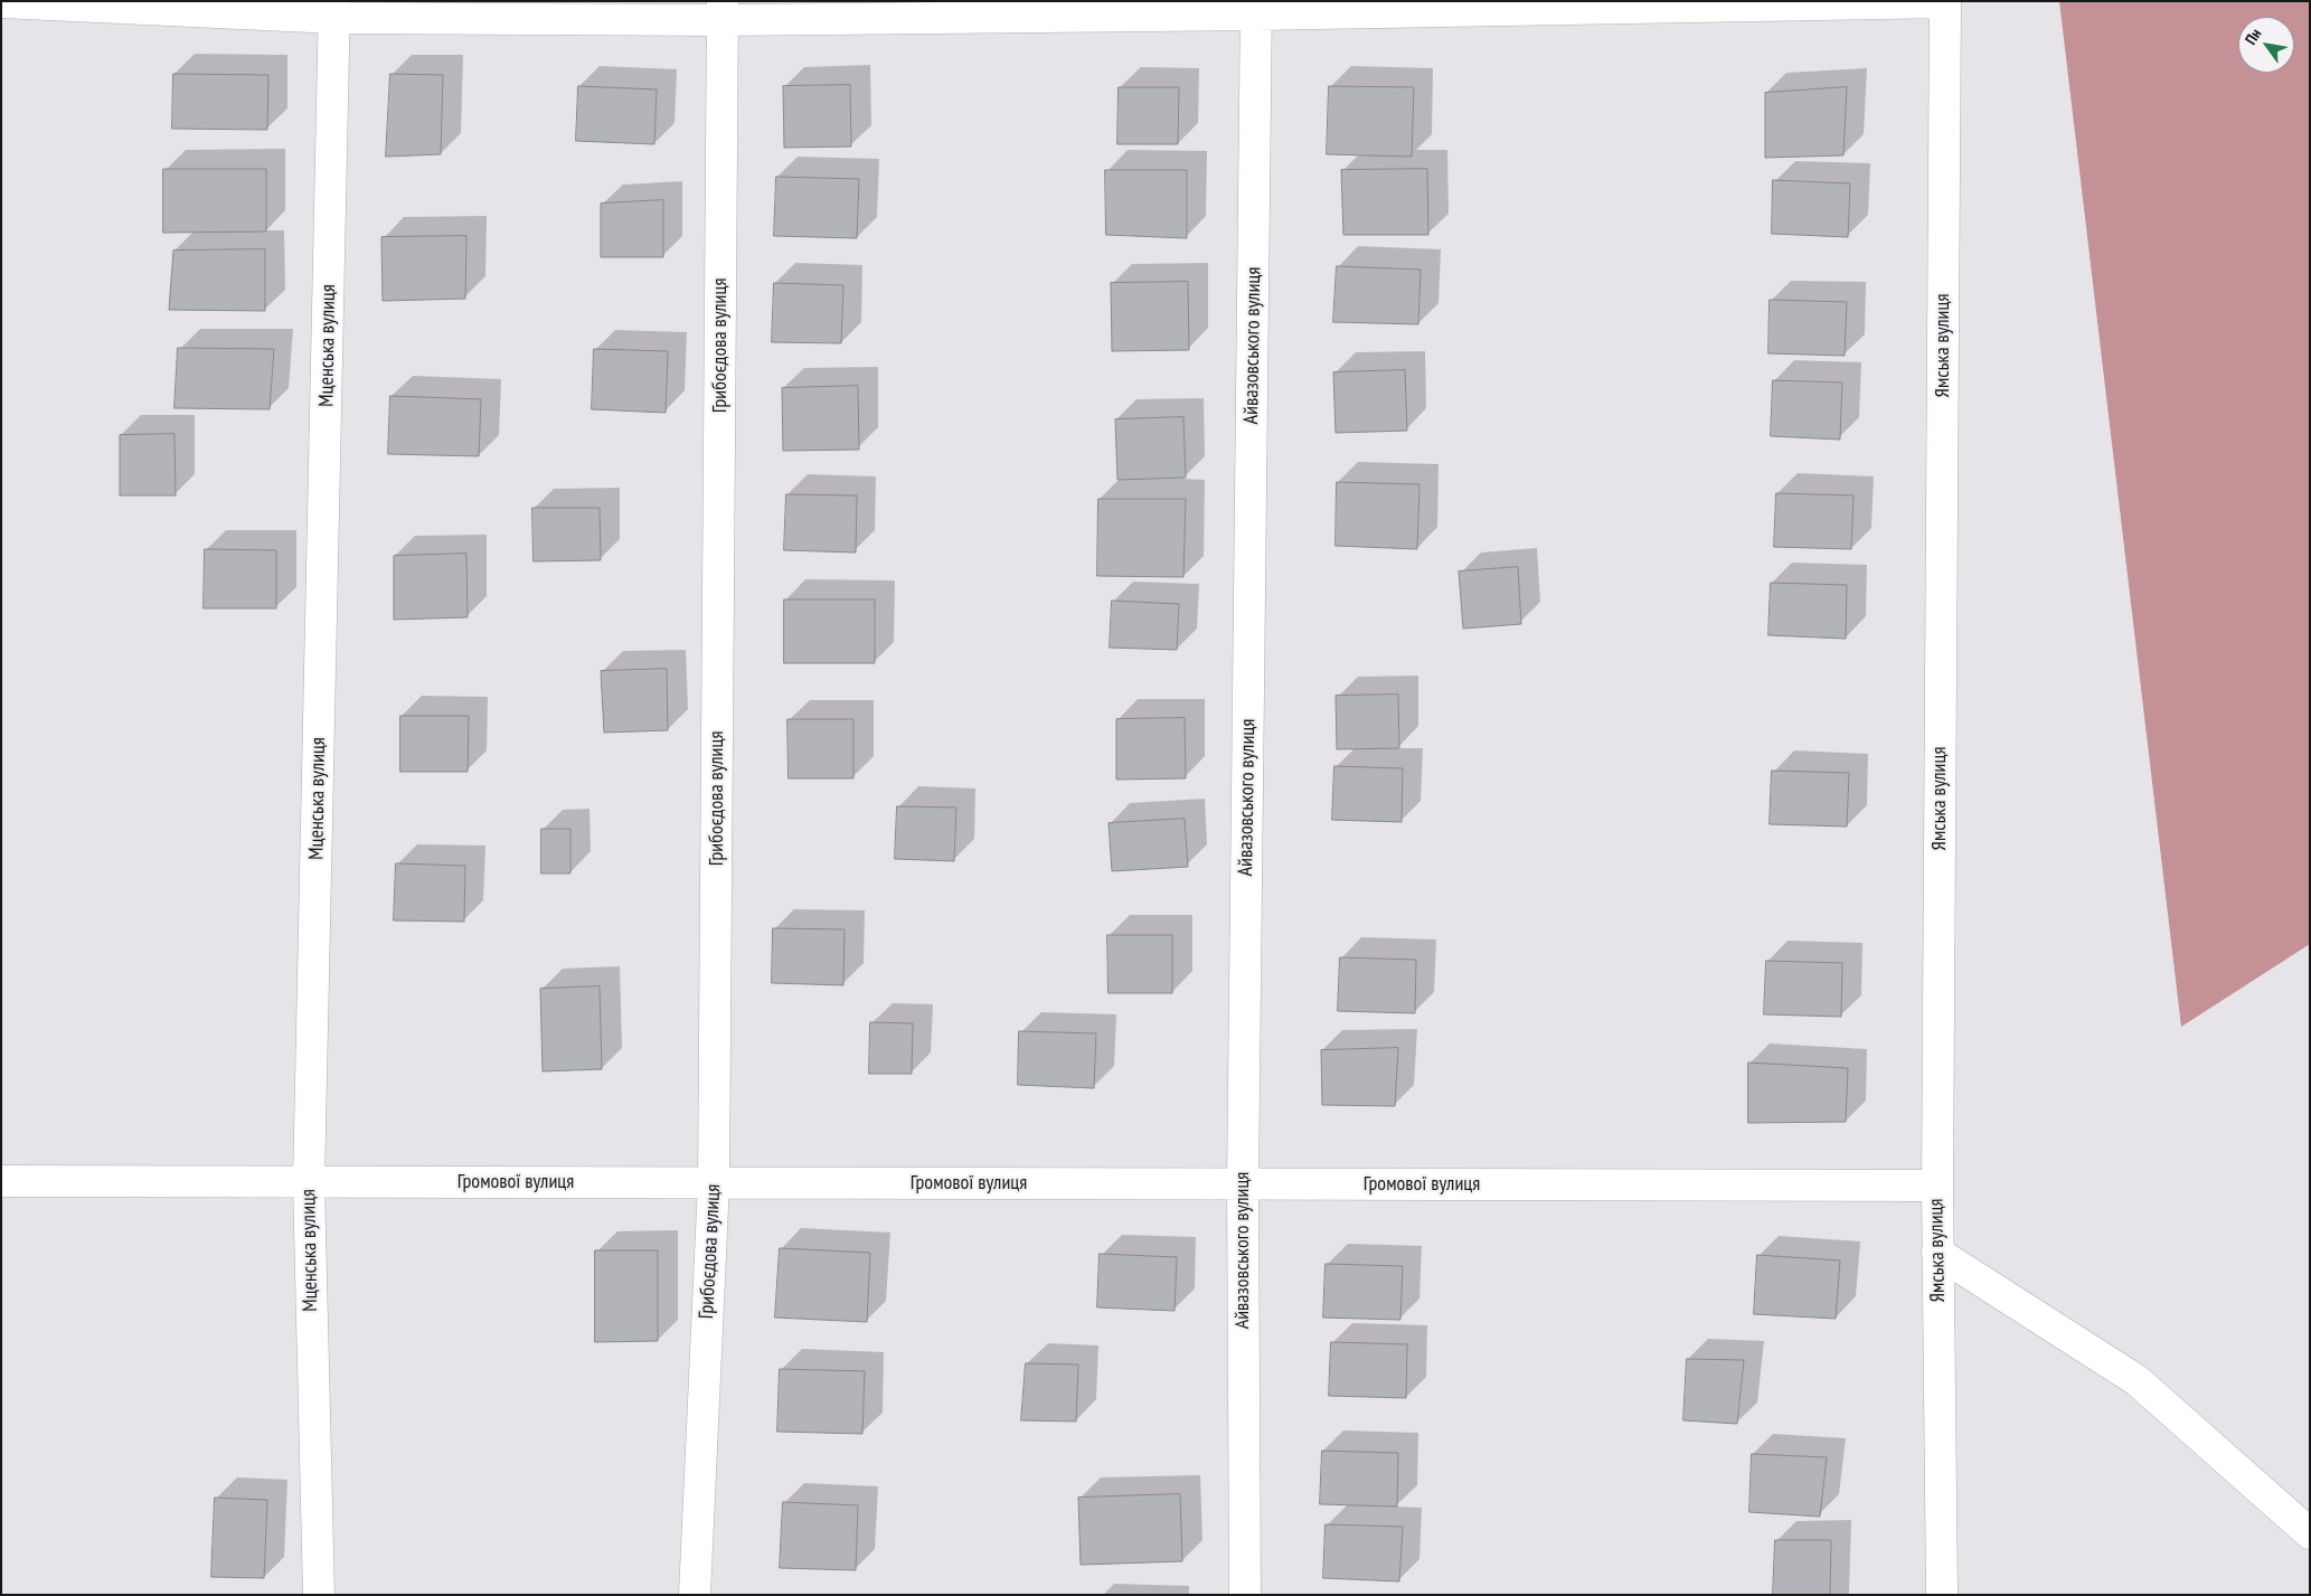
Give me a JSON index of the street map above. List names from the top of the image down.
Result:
{
  "streets": {
    "street": [
      "Мценська вулиця",
      "Грибоєдова вулиця",
      "Айвазовського вулиця",
      "Ямська вулиця",
      "Громової вулиця"
    ]
  },
  "crossings": [
    ["Мценська вулиця", "Громової вулиця"],
    ["Грибоєдова вулиця", "Громової вулиця"],
    ["Айвазовського вулиця", "Громової вулиця"],
    ["Ямська вулиця", "Громової вулиця"]
  ],
  "north": "top left"
}
